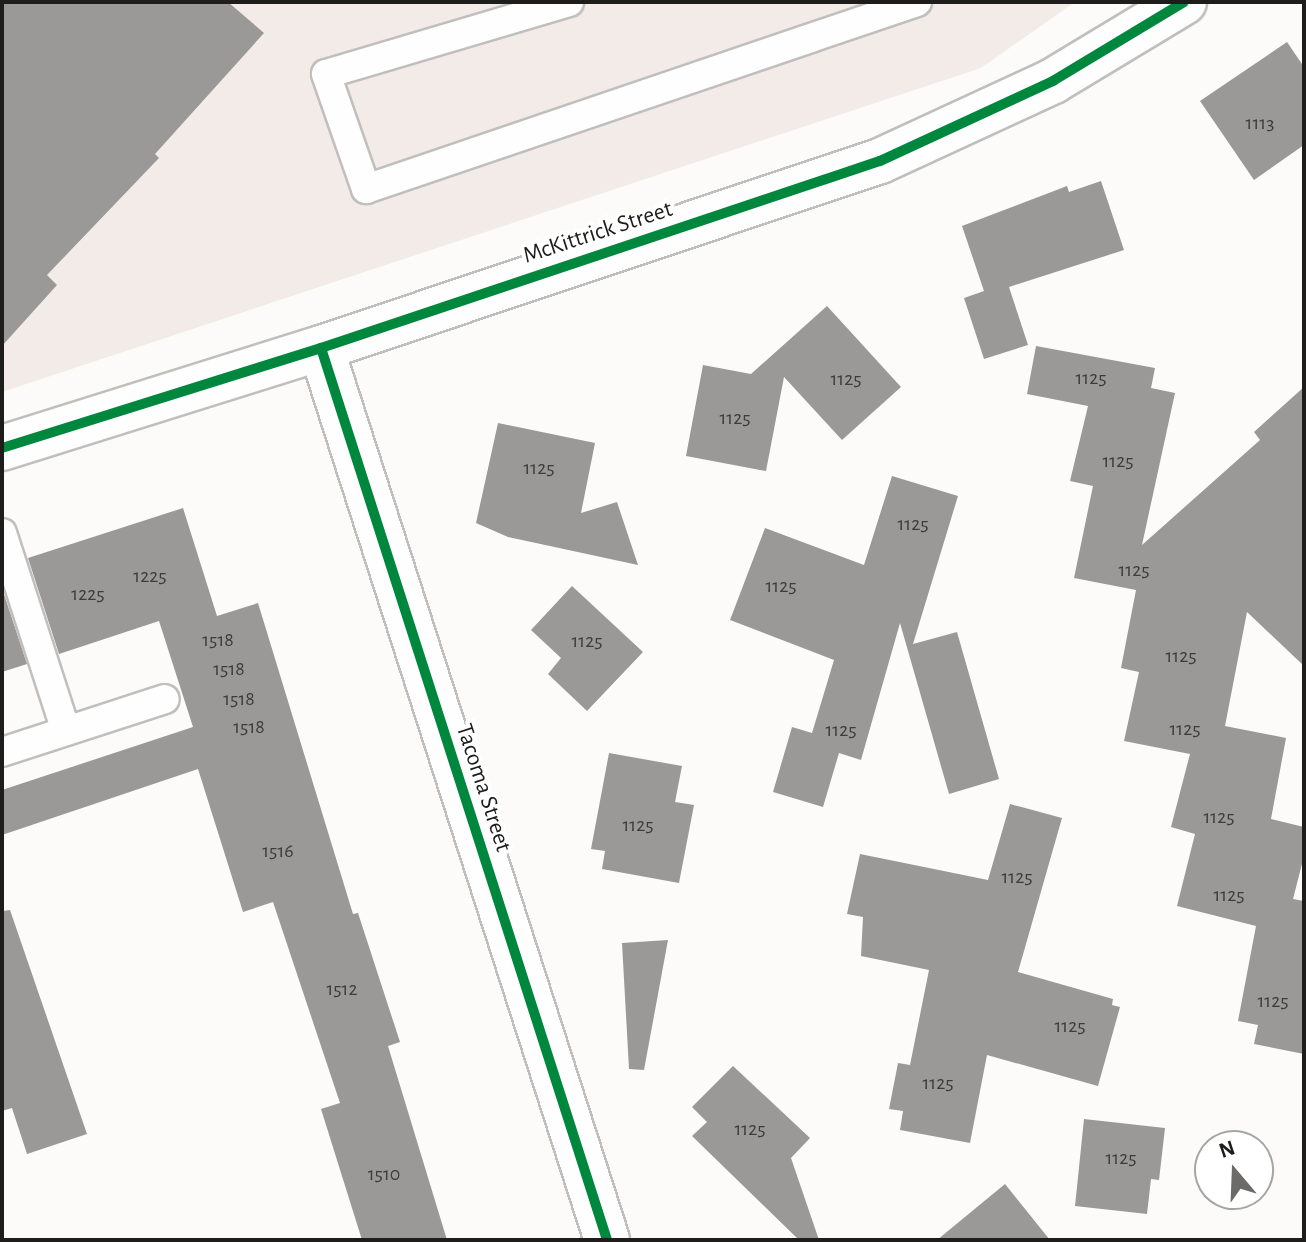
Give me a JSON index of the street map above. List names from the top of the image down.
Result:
{
  "streets": {
    "street": ["McKittrick Street", "Tacoma Street"]
  },
  "crossings": [
    ["McKittrick Street", "Tacoma Street"]
  ],
  "house_numbers": [
    "1113",
    "1125",
    "1125",
    "1125",
    "1125",
    "1125",
    "1125",
    "1125",
    "1225",
    "1125",
    "1225",
    "1518",
    "1125",
    "1125",
    "1518",
    "1518",
    "1518",
    "1125",
    "1125",
    "1125",
    "1125",
    "1516",
    "1125",
    "1125",
    "1512",
    "1125",
    "1125",
    "1125",
    "1125",
    "1125",
    "1510"
  ],
  "north": "top"
}
